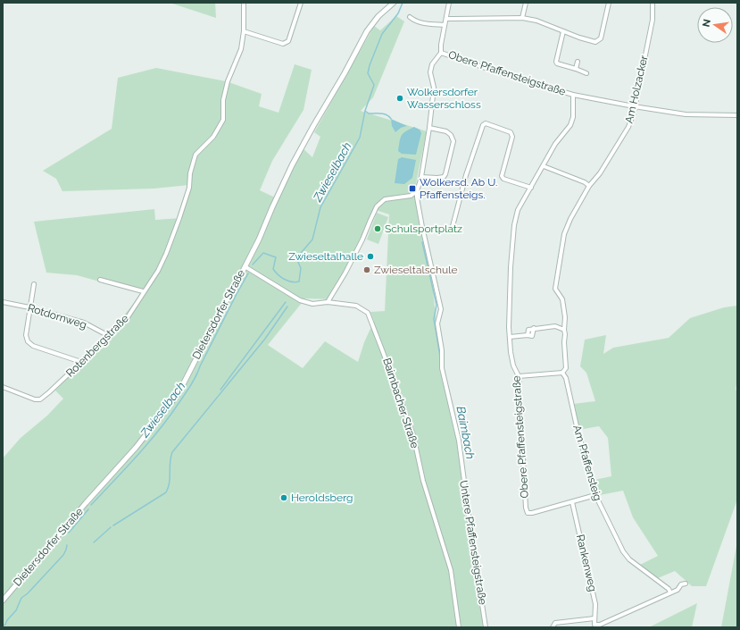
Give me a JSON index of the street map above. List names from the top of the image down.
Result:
{
  "streets": {
    "street": [
      "Obere Pfaffensteigstraße",
      "Am Holzacker",
      "Dietersdorfer Straße",
      "Rotdornweg",
      "Rotenbergstraße",
      "Baimbacher Straße",
      "Am Pfaffensteig",
      "Untere Pfaffensteigstraße",
      "Rankenweg"
    ]
  },
  "crossings": [
    ["Obere Pfaffensteigstraße", "Am Holzacker"],
    ["Obere Pfaffensteigstraße", "Am Pfaffensteig"],
    ["Obere Pfaffensteigstraße", "Rankenweg"],
    ["Am Holzacker", "Am Pfaffensteig"],
    ["Dietersdorfer Straße", "Baimbacher Straße"],
    ["Rotdornweg", "Rotenbergstraße"],
    ["Am Pfaffensteig", "Rankenweg"]
  ],
  "water": ["Zwieselbach", "Baimbach"],
  "places": {
    "other": [
      "Wolkersdorfer Wasserschloss",
      "Schulsportplatz",
      "Zwieseltalhalle",
      "Zwieseltalschule",
      "Heroldsberg"
    ],
    "transit": ["Wolkersd. Ab U. Pfaffensteigs."]
  },
  "north": "left"
}
